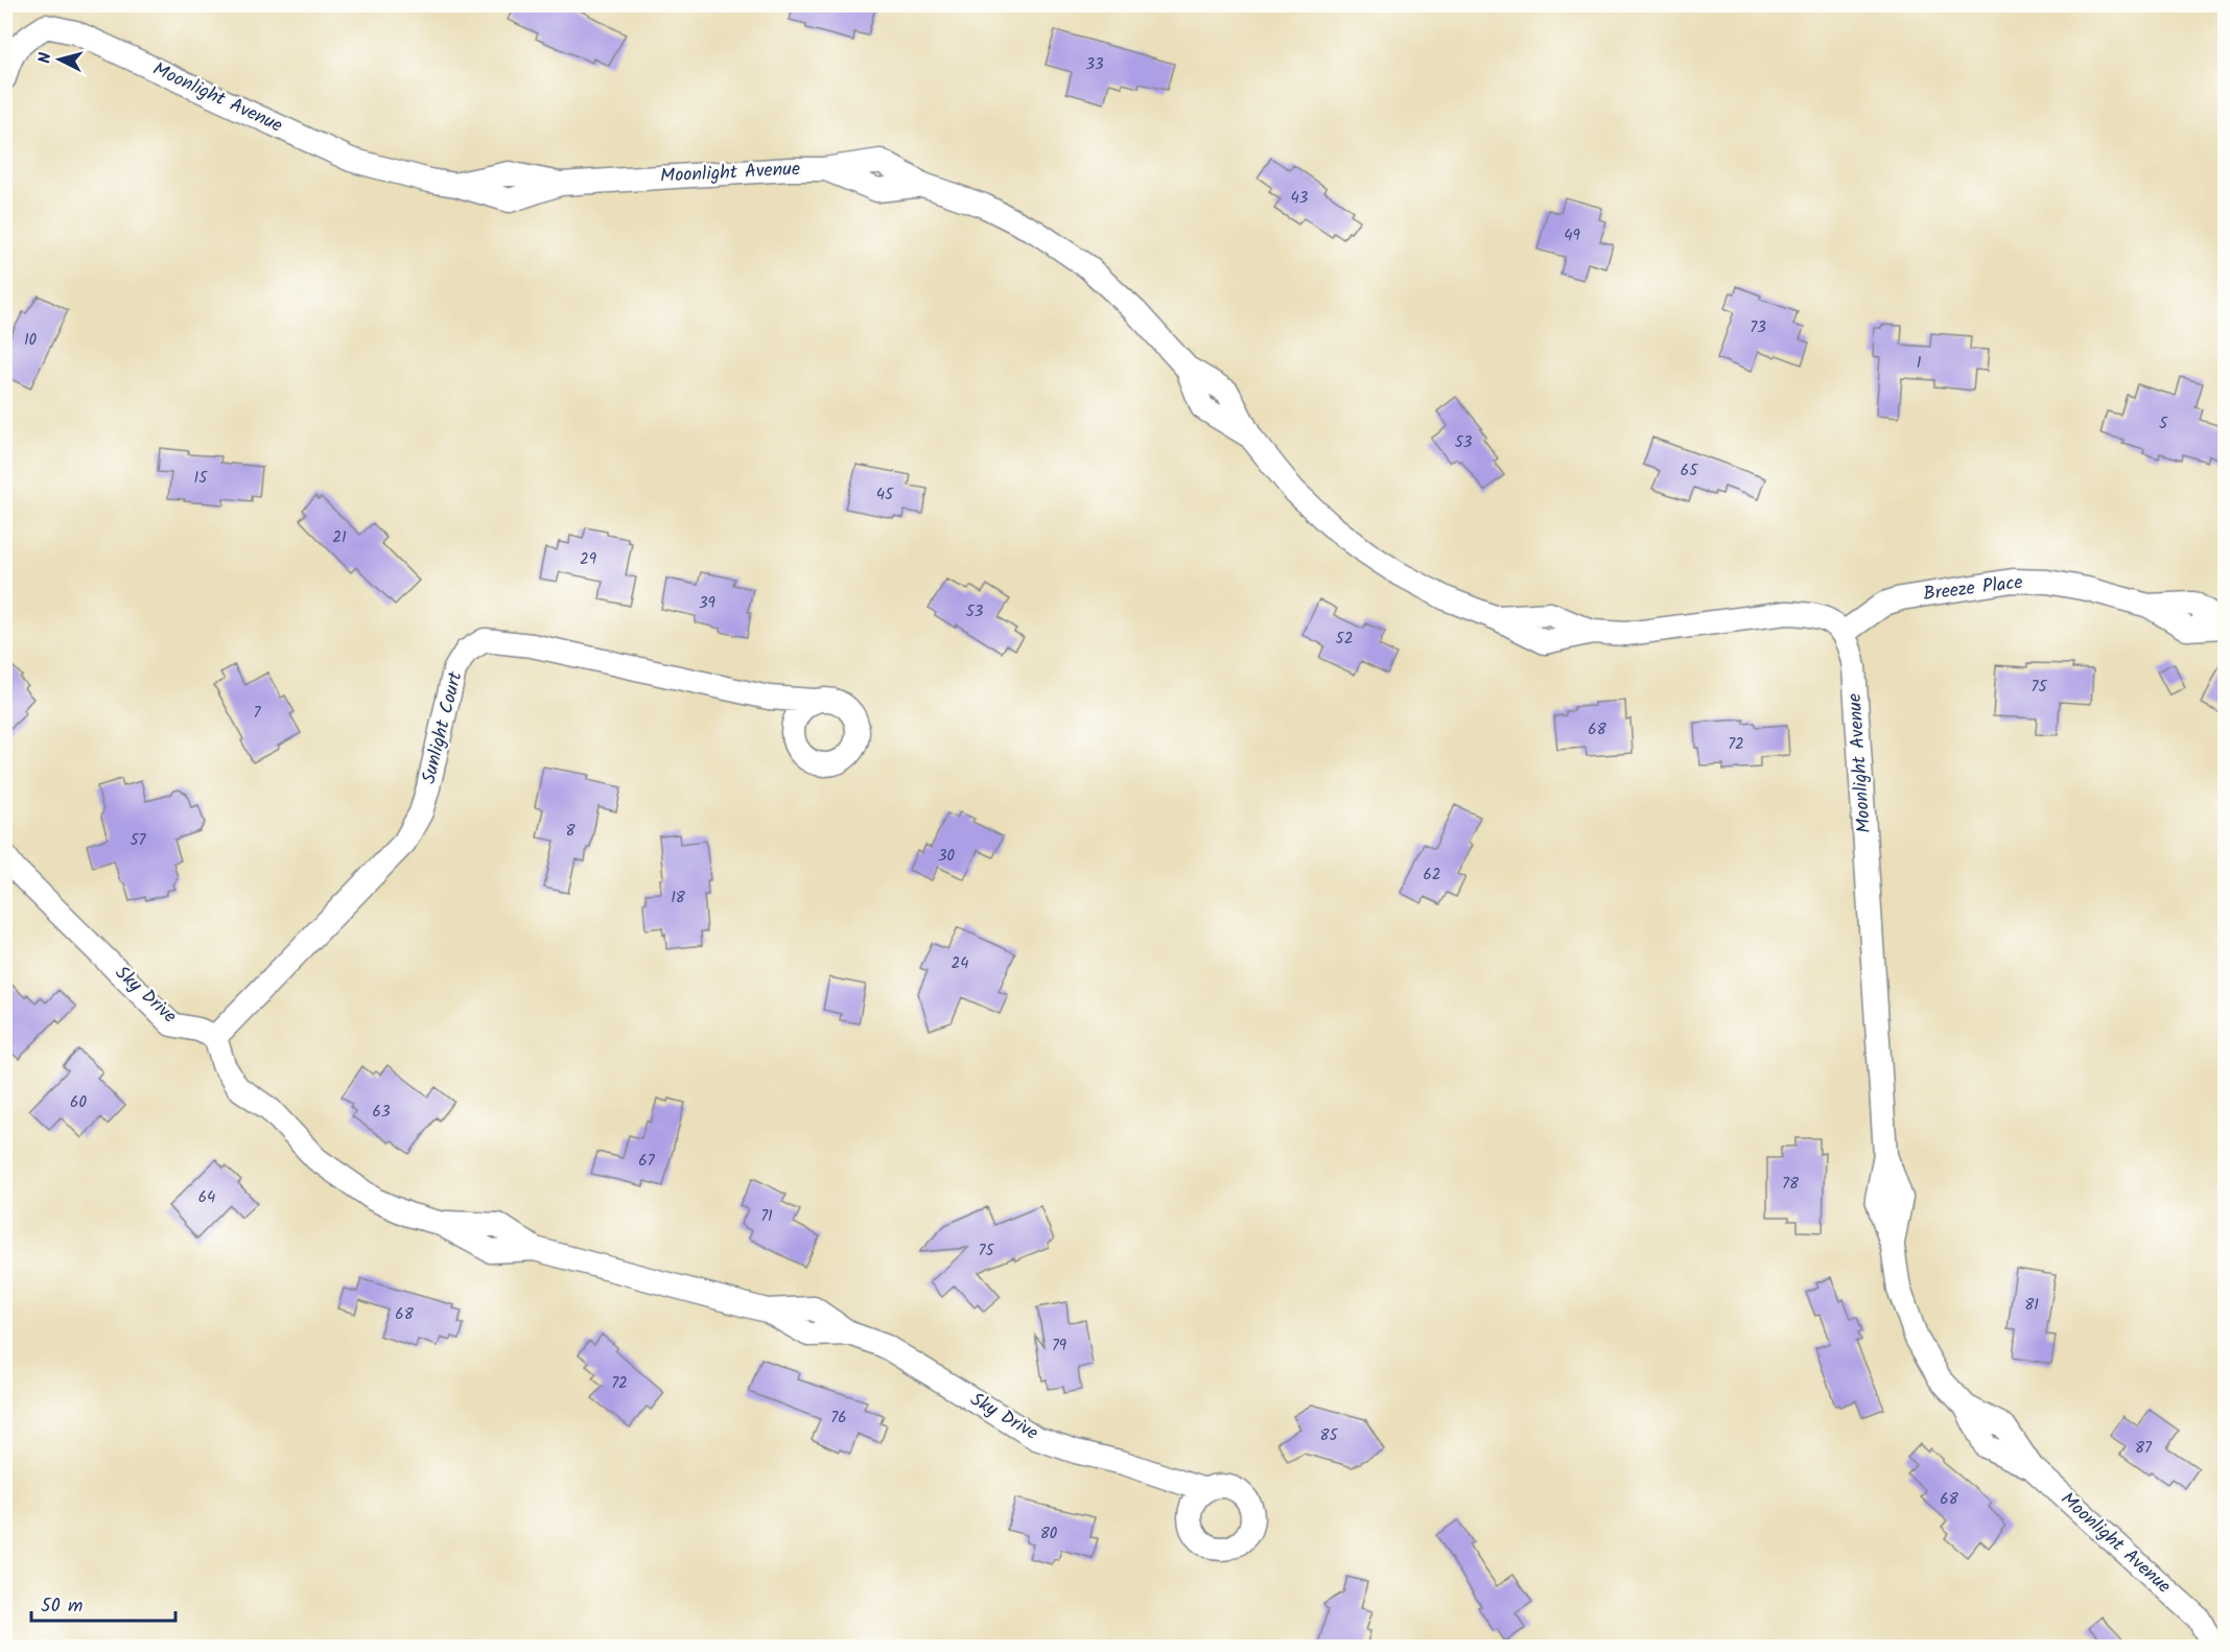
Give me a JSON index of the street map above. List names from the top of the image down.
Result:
{
  "streets": {
    "street": [
      "Moonlight Avenue",
      "Breeze Place",
      "Sunlight Court",
      "Sky Drive"
    ]
  },
  "crossings": [
    ["Moonlight Avenue", "Breeze Place"],
    ["Sunlight Court", "Sky Drive"]
  ],
  "house_numbers": [
    "33",
    "43",
    "49",
    "73",
    "10",
    "1",
    "5",
    "53",
    "65",
    "15",
    "45",
    "21",
    "29",
    "39",
    "53",
    "52",
    "75",
    "7",
    "68",
    "72",
    "8",
    "57",
    "30",
    "62",
    "18",
    "24",
    "60",
    "63",
    "67",
    "78",
    "64",
    "71",
    "75",
    "81",
    "68",
    "79",
    "72",
    "76",
    "85",
    "87",
    "68",
    "80"
  ],
  "scale_bar": "50 m",
  "north": "left"
}
